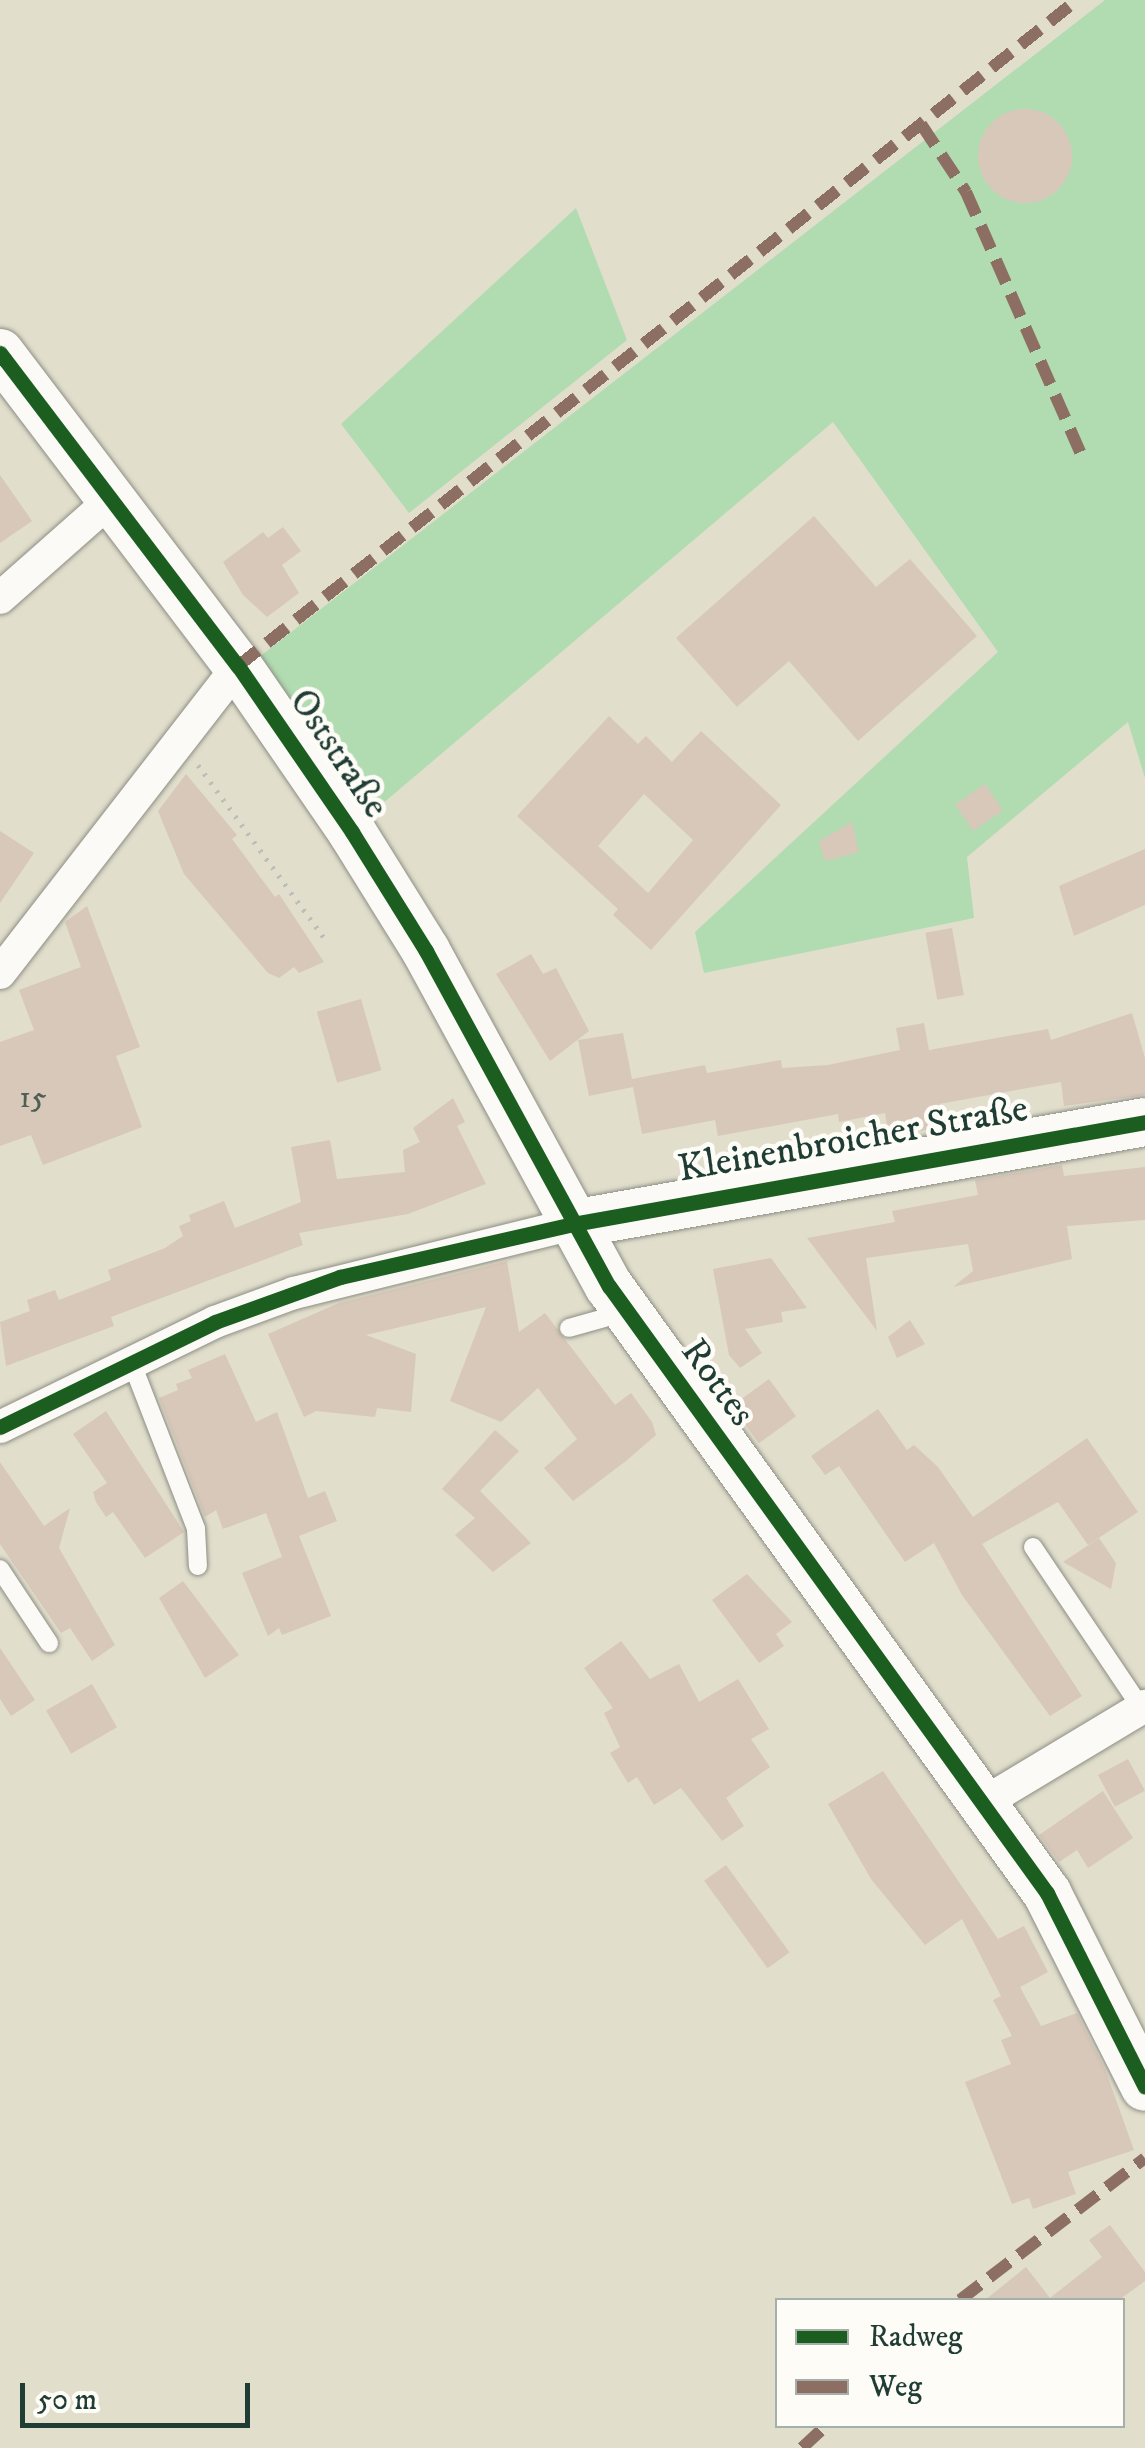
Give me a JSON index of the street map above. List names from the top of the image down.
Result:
{
  "streets": {
    "street": ["Oststraße", "Kleinenbroicher Straße", "Rottes"]
  },
  "crossings": [
    ["Oststraße", "Kleinenbroicher Straße"],
    ["Oststraße", "Rottes"],
    ["Kleinenbroicher Straße", "Rottes"]
  ],
  "house_numbers": ["15"],
  "legend": ["Radweg", "Weg"],
  "scale_bar": "50 m"
}
